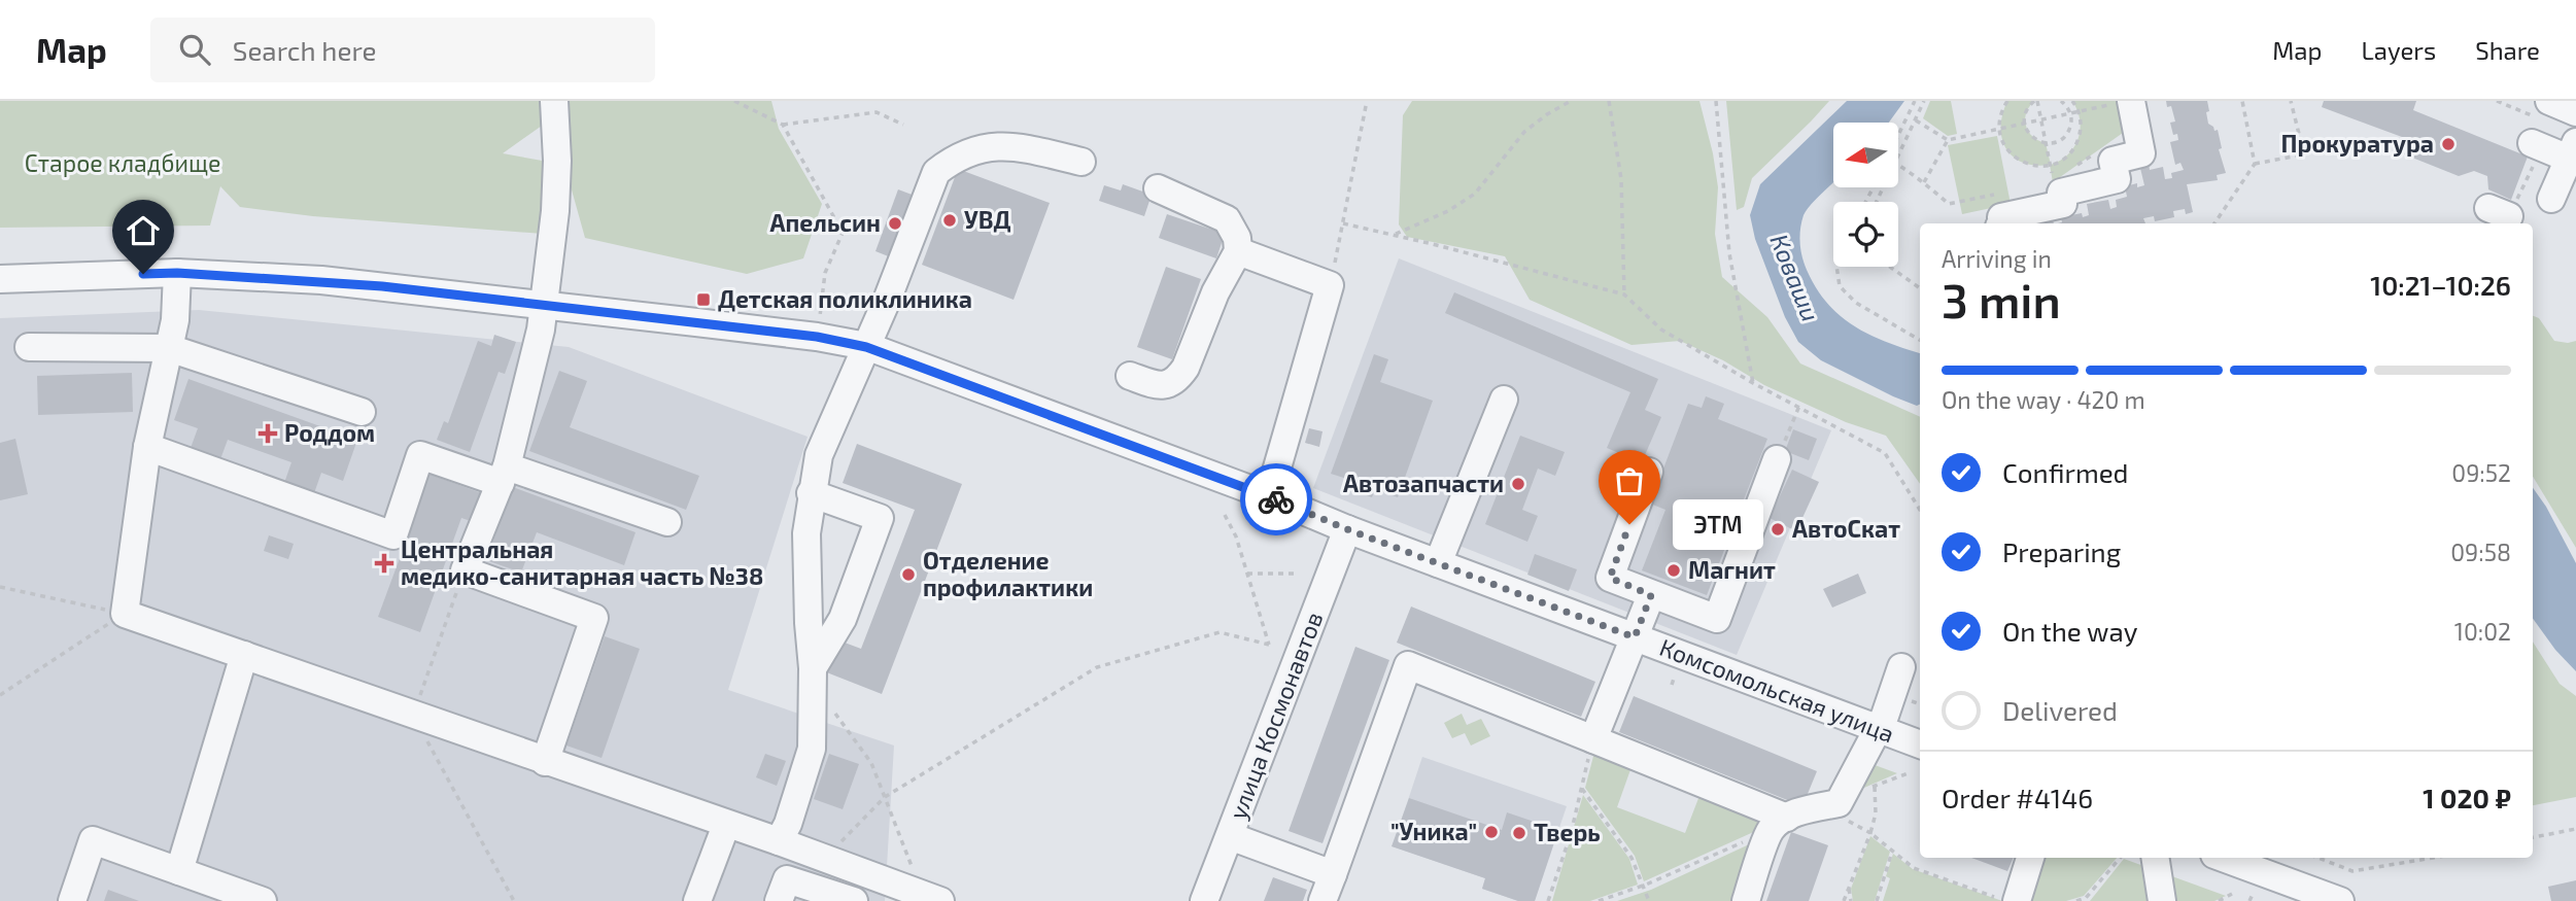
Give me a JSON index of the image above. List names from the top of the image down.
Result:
{
  "streets": {
    "street": ["Комсомольская улица", "улица Космонавтов"]
  },
  "crossings": [
    ["Комсомольская улица", "улица Космонавтов"]
  ],
  "water": ["Коваши"],
  "parks": ["Старое кладбище"],
  "places": {
    "other": [
      "Прокуратура",
      "УВД",
      "Апельсин",
      "Автозапчасти",
      "ЭТМ",
      "АвтоСкат",
      "Магнит",
      "Отделение профилактики",
      "\"Уника\"",
      "Тверь"
    ],
    "transit": ["Детская поликлиника"],
    "health": ["Роддом", "Центральная медико-санитарная часть №38"]
  },
  "north": "left",
  "page": {
    "header": "Map",
    "search": "Search here",
    "nav": ["Map", "Layers", "Share"],
    "heading": ["3 min", "Arriving in", "10:21–10:26"],
    "panel": ["Order #4146", "1 020 ₽"],
    "bar": "On the way · 420 m",
    "list": [
      ["Confirmed", "09:52"],
      ["Preparing", "09:58"],
      ["On the way", "10:02"],
      "Delivered"
    ],
    "bubble": "ЭТМ"
  }
}
